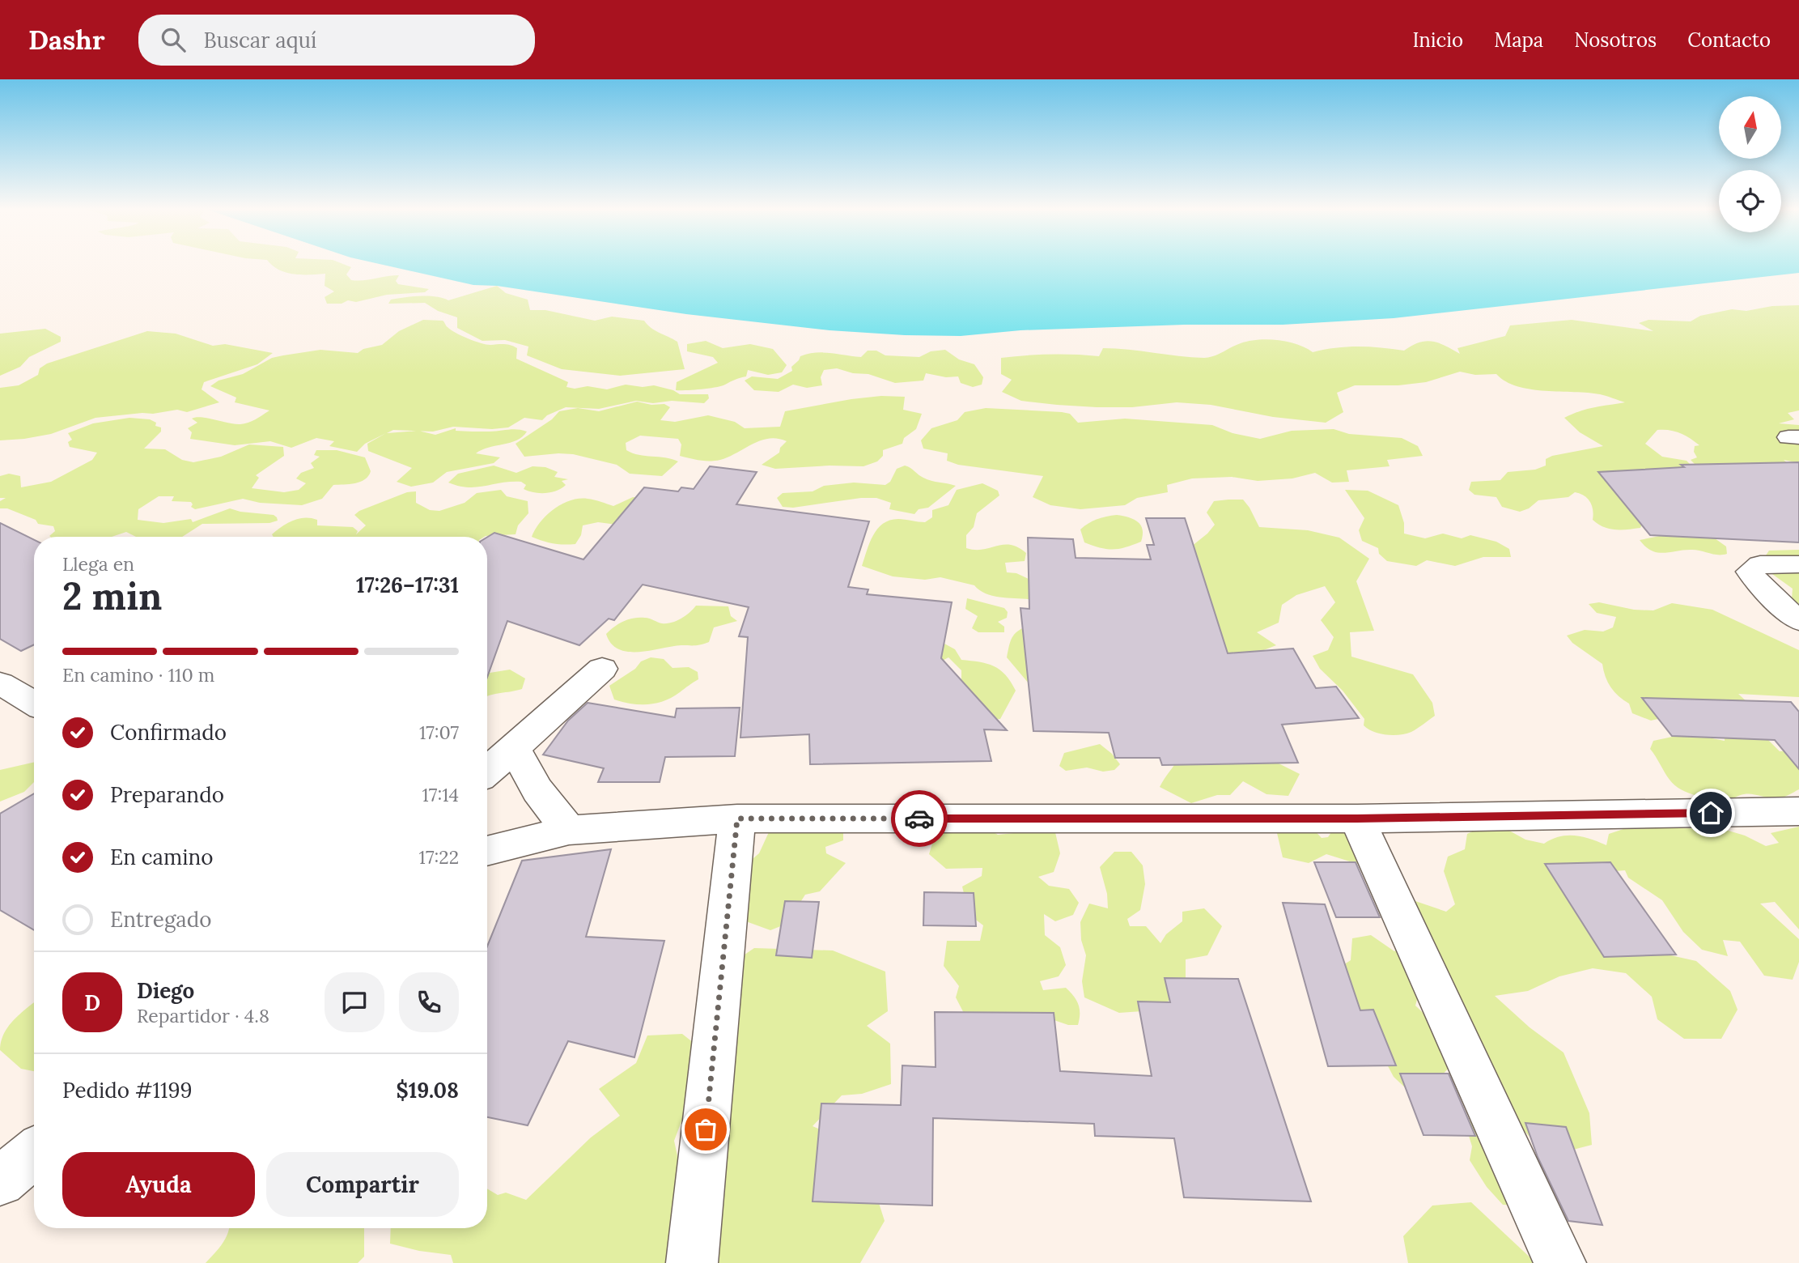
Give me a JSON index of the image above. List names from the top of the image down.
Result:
{
  "north": "top",
  "page": {
    "header": "Dashr",
    "search": "Buscar aquí",
    "nav": [
      "Inicio",
      "Mapa",
      "Nosotros",
      "Contacto"
    ],
    "heading": ["2 min", "Llega en", "17:26–17:31"],
    "panel": [
      "Diego",
      "Repartidor · 4.8",
      "Pedido #1199",
      "$19.08"
    ],
    "bar": "En camino · 110 m",
    "list": [
      ["Confirmado", "17:07"],
      ["Preparando", "17:14"],
      ["En camino", "17:22"],
      "Entregado"
    ],
    "round": "D",
    "buttons": ["Ayuda", "Compartir"]
  }
}
